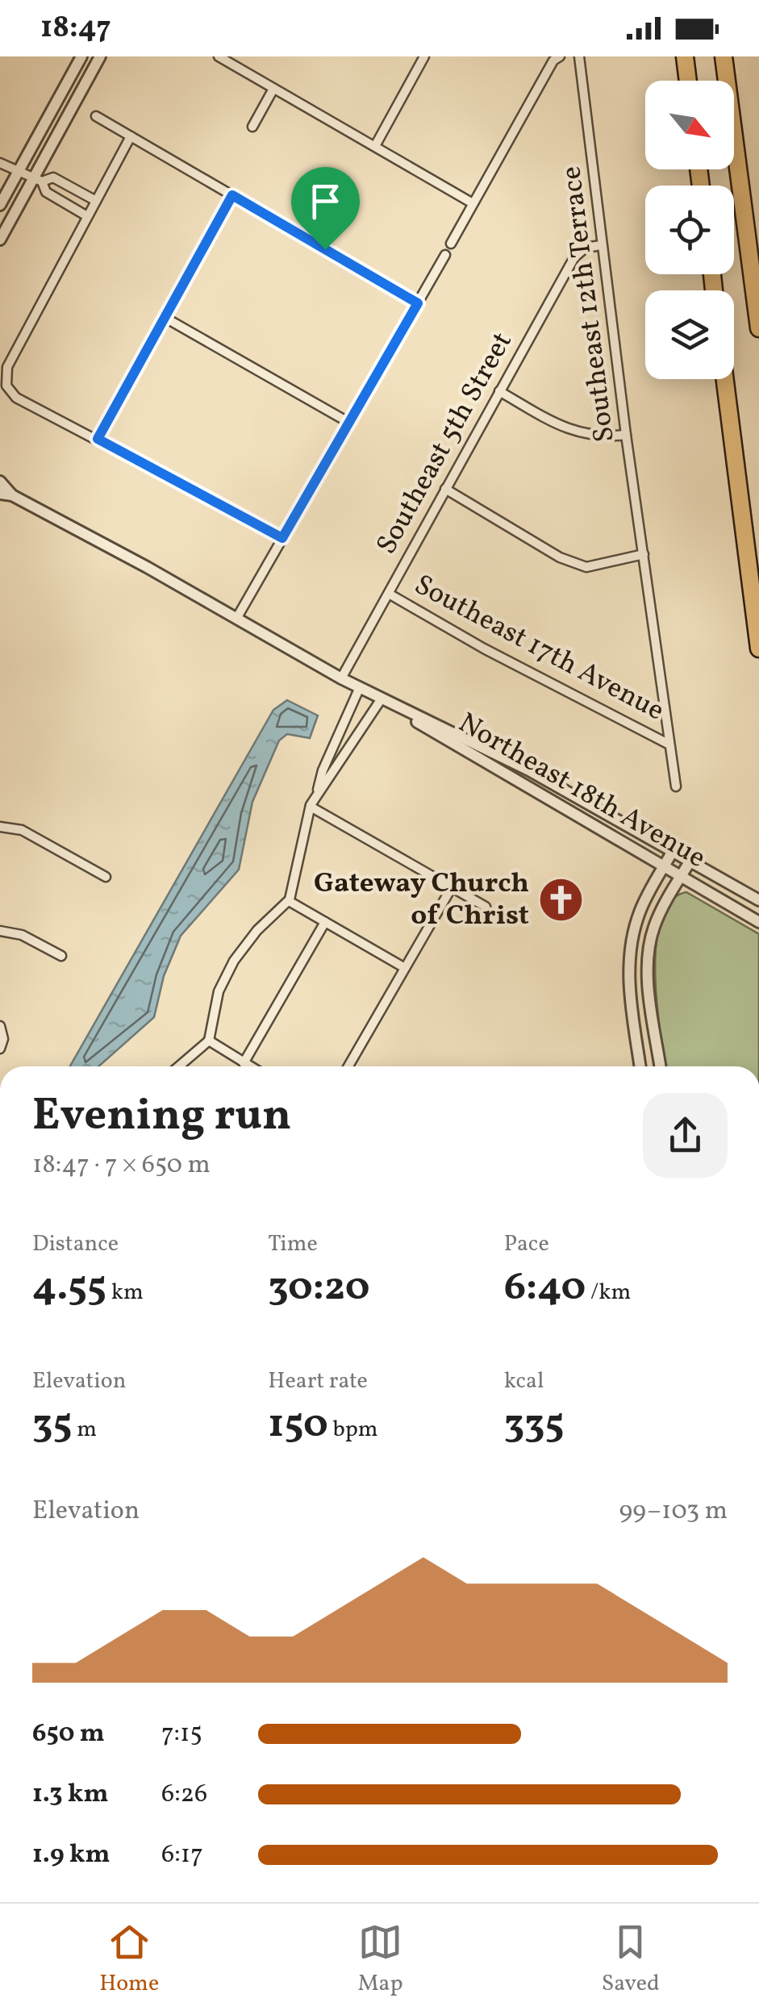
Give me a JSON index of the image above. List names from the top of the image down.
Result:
{
  "streets": {
    "street": [
      "Southeast 12th Terrace",
      "Southeast 5th Street",
      "Southeast 17th Avenue",
      "Northeast 18th Avenue"
    ]
  },
  "crossings": [
    ["Southeast 12th Terrace", "Southeast 5th Street"],
    ["Southeast 12th Terrace", "Southeast 17th Avenue"],
    ["Southeast 5th Street", "Southeast 17th Avenue"],
    ["Southeast 5th Street", "Northeast 18th Avenue"]
  ],
  "places": {
    "church": ["Gateway Church of Christ"]
  },
  "north": "bottom right",
  "page": {
    "status": "18:47",
    "heading": ["Evening run", "18:47 · 7 × 650 m"],
    "stats": [
      ["Distance", "4.55 km"],
      ["Time", "30:20"],
      ["Pace", "6:40 /km"],
      ["Elevation", "35 m"],
      ["Heart rate", "150 bpm"],
      ["kcal", "335"]
    ],
    "chart": ["Elevation", "99–103 m"],
    "list": [
      {
        "name": "650 m",
        "note": "7:15"
      },
      {
        "name": "1.3 km",
        "note": "6:26"
      },
      {
        "name": "1.9 km",
        "note": "6:17"
      }
    ],
    "tabs": ["Home", "Map", "Saved"]
  }
}
